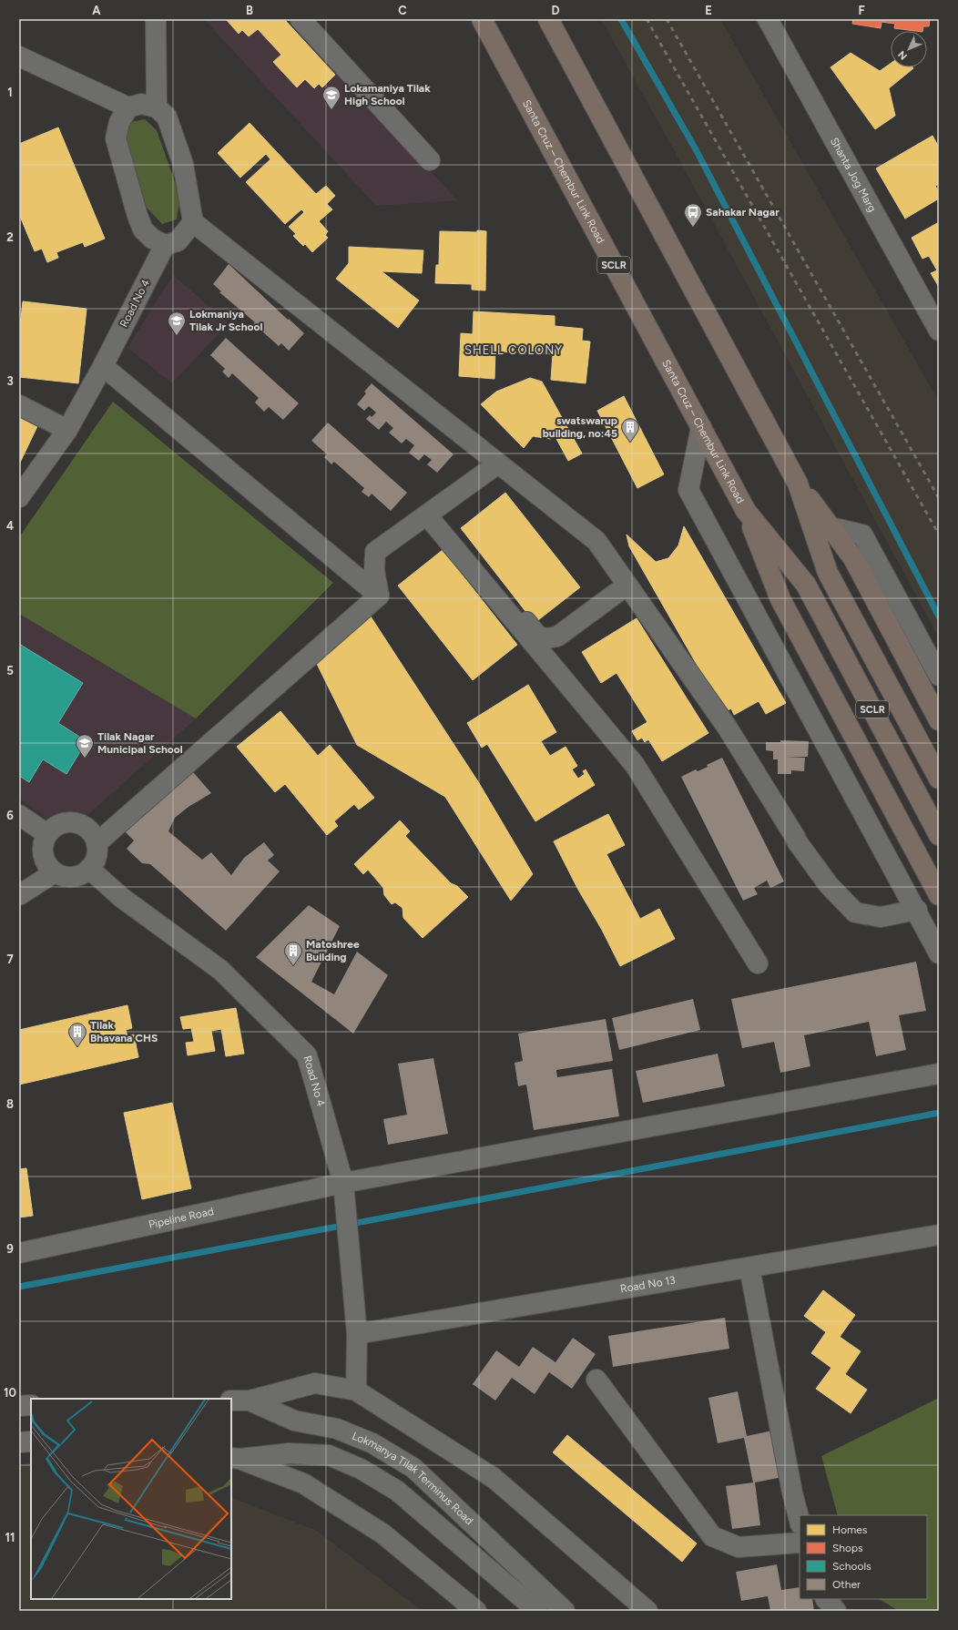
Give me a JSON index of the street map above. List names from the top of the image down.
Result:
{
  "streets": {
    "highway": ["Santa Cruz – Chembur Link Road", "SCLR"],
    "street": [
      "Shanta Jog Marg",
      "Road No 4",
      "Pipeline Road",
      "Road No 13",
      "Lokmanya Tilak Terminus Road"
    ]
  },
  "crossings": [
    ["Road No 4", "Pipeline Road"],
    ["Road No 4", "Road No 13"]
  ],
  "districts": ["SHELL COLONY"],
  "places": {
    "school or university": ["Lokamaniya Tilak High School", "Lokmaniya Tilak Jr School", "Tilak Nagar Municipal School"],
    "bus stop": ["Sahakar Nagar"],
    "building": ["swatswarup building, no:45", "Matoshree Building", "Tilak Bhavana CHS"]
  },
  "legend": [
    "Homes",
    "Shops",
    "Schools",
    "Other"
  ],
  "north": "bottom left",
  "grid": {
    "columns": [
      "A",
      "B",
      "C",
      "D",
      "E",
      "F"
    ],
    "rows": [
      "1",
      "2",
      "3",
      "4",
      "5",
      "6",
      "7",
      "8",
      "9",
      "10",
      "11"
    ]
  }
}
